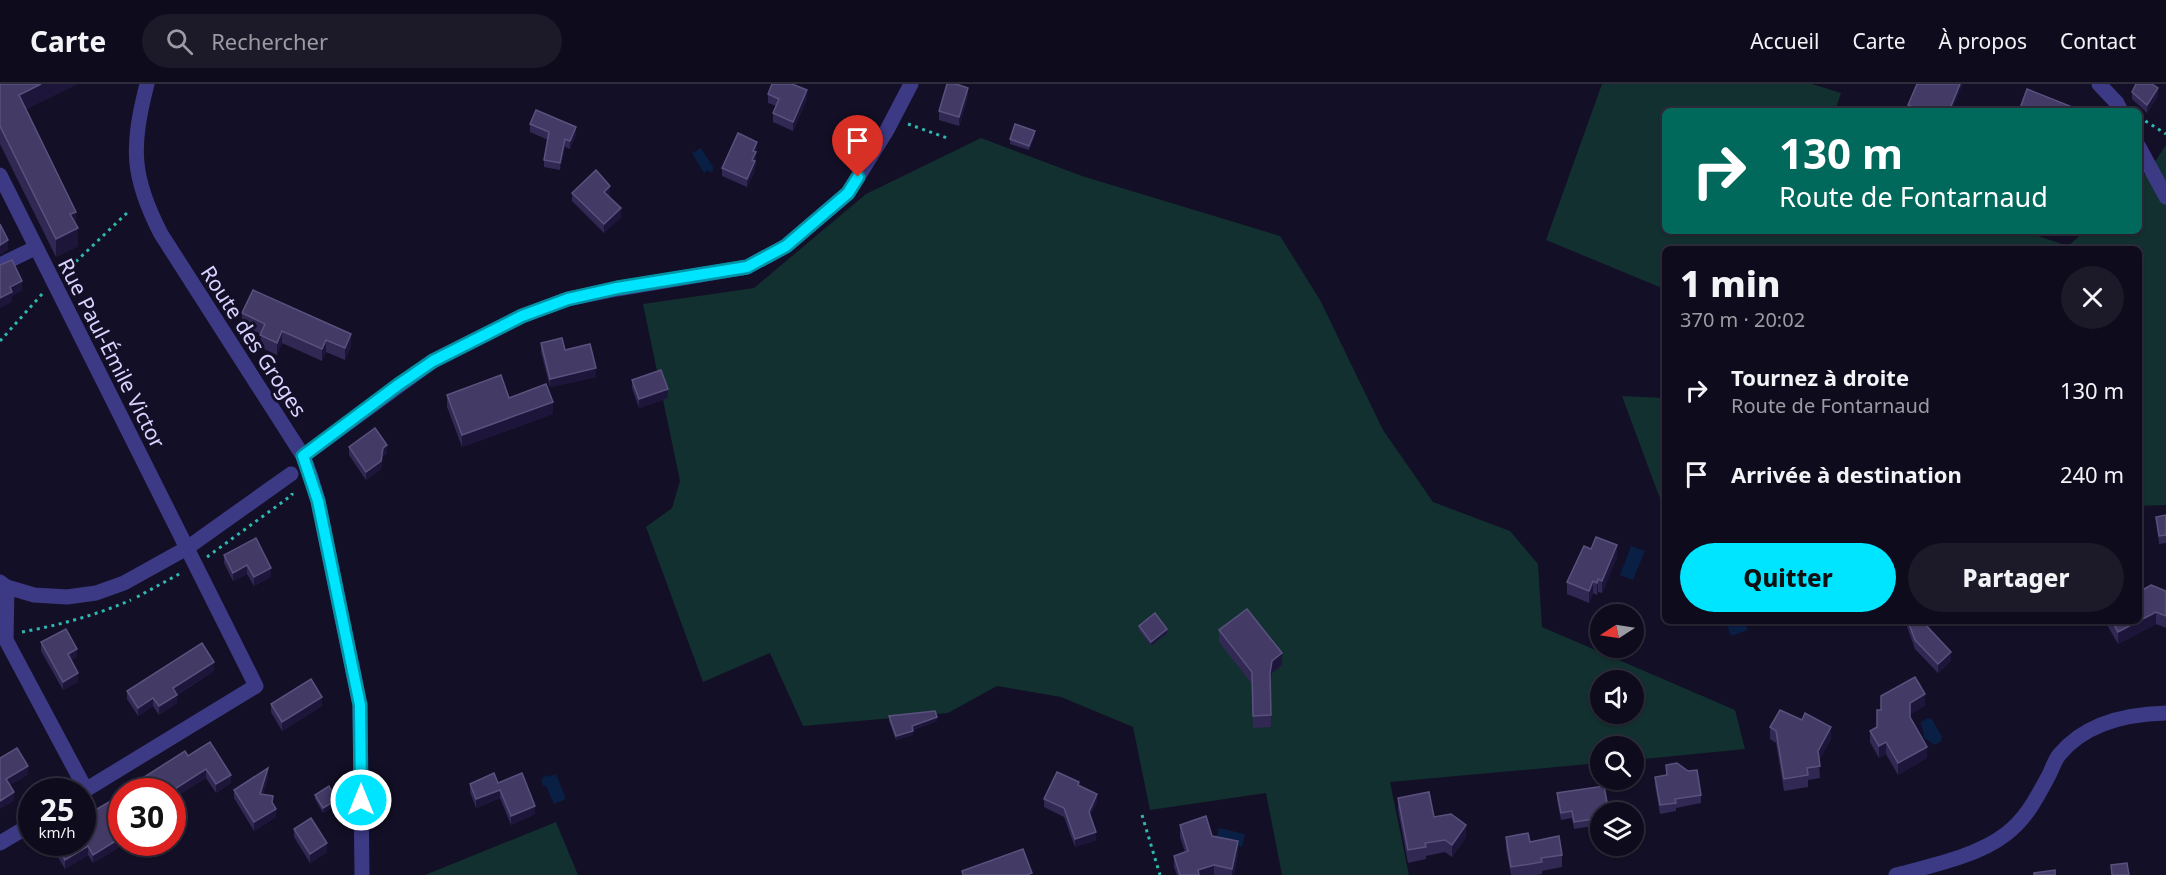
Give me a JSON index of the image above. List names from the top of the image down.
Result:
{
  "streets": {
    "street": ["Route des Groges", "Rue Paul-Émile Victor"]
  },
  "north": "left",
  "page": {
    "header": "Carte",
    "search": "Rechercher",
    "nav": [
      "Accueil",
      "Carte",
      "À propos",
      "Contact"
    ],
    "turn": ["130 m", "Route de Fontarnaud"],
    "heading": ["1 min", "370 m · 20:02"],
    "list": [
      {
        "name": "Tournez à droite",
        "note": "Route de Fontarnaud",
        "value": "130 m"
      },
      {
        "name": "Arrivée à destination",
        "value": "240 m"
      }
    ],
    "buttons": ["Quitter", "Partager"],
    "speed": "25 km/h",
    "limit": "30"
  }
}
